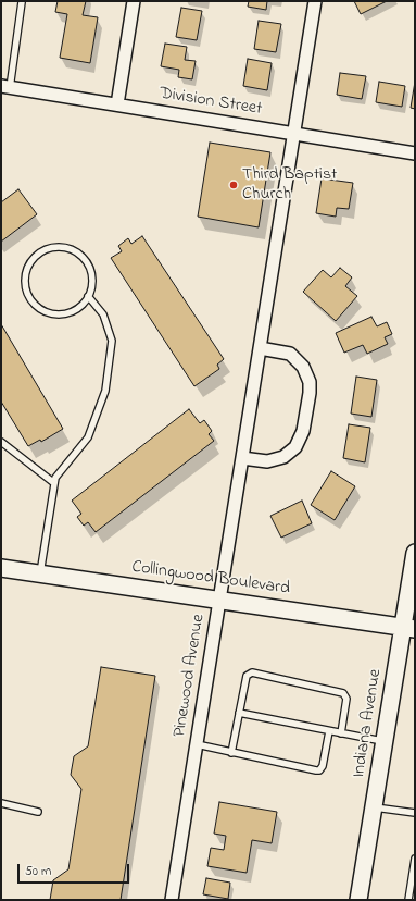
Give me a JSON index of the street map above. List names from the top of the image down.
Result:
{
  "streets": {
    "main road": ["Collingwood Boulevard", "Indiana Avenue"],
    "street": ["Division Street", "Pinewood Avenue"]
  },
  "crossings": [
    ["Division Street", "Pinewood Avenue"],
    ["Collingwood Boulevard", "Pinewood Avenue"],
    ["Collingwood Boulevard", "Indiana Avenue"]
  ],
  "places": ["Third Baptist Church"],
  "scale_bar": "50 m"
}
